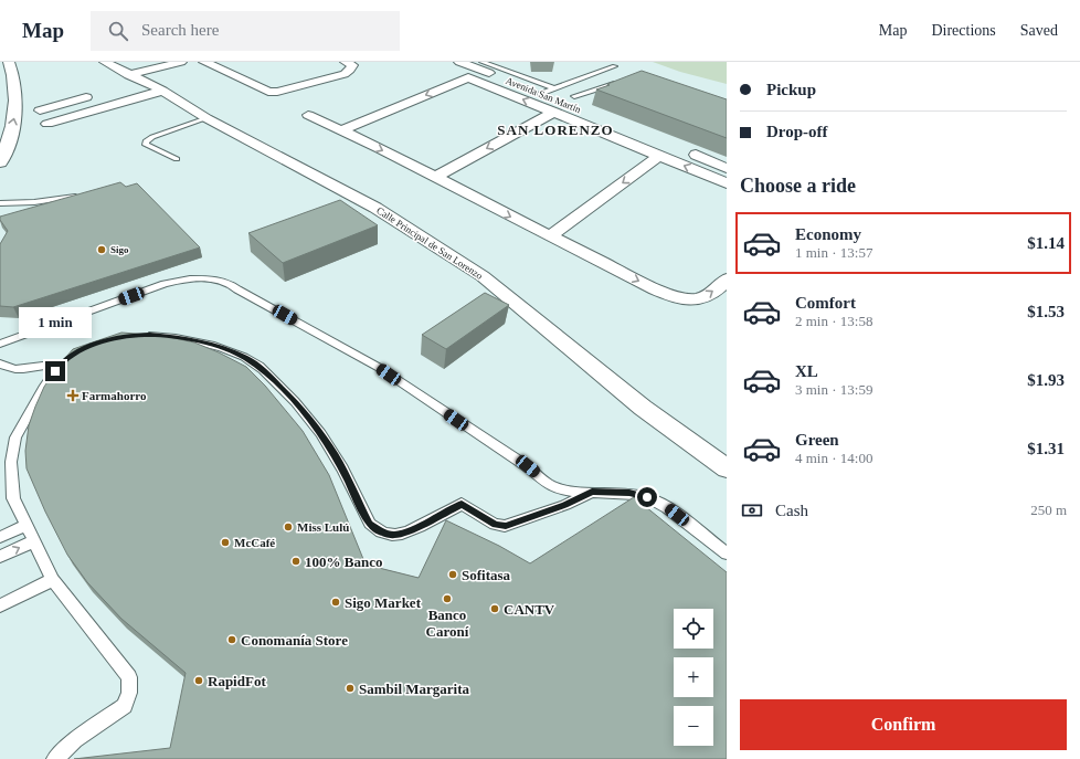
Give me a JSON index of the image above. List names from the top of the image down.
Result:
{
  "streets": {
    "street": ["Avenida San Martín", "Calle Principal de San Lorenzo"]
  },
  "districts": ["SAN LORENZO"],
  "places": {
    "other": [
      "Sigo",
      "Miss Lulú",
      "McCafé",
      "100% Banco",
      "Sofitasa",
      "Banco Caroní",
      "Sigo Market",
      "CANTV",
      "Conomanía Store",
      "RapidFot",
      "Sambil Margarita"
    ],
    "health": ["Farmahorro"]
  },
  "page": {
    "header": "Map",
    "search": "Search here",
    "nav": ["Map", "Directions", "Saved"],
    "banner": ["Pickup", "Drop-off"],
    "heading": "Choose a ride",
    "list": [
      {
        "name": "Economy",
        "note": "1 min · 13:57",
        "value": "$1.14"
      },
      {
        "name": "Comfort",
        "note": "2 min · 13:58",
        "value": "$1.53"
      },
      {
        "name": "XL",
        "note": "3 min · 13:59",
        "value": "$1.93"
      },
      {
        "name": "Green",
        "note": "4 min · 14:00",
        "value": "$1.31"
      }
    ],
    "bubble": "1 min",
    "pay": ["Cash", "250 m"],
    "map_buttons": ["+", "−"],
    "buttons": "Confirm"
  }
}
